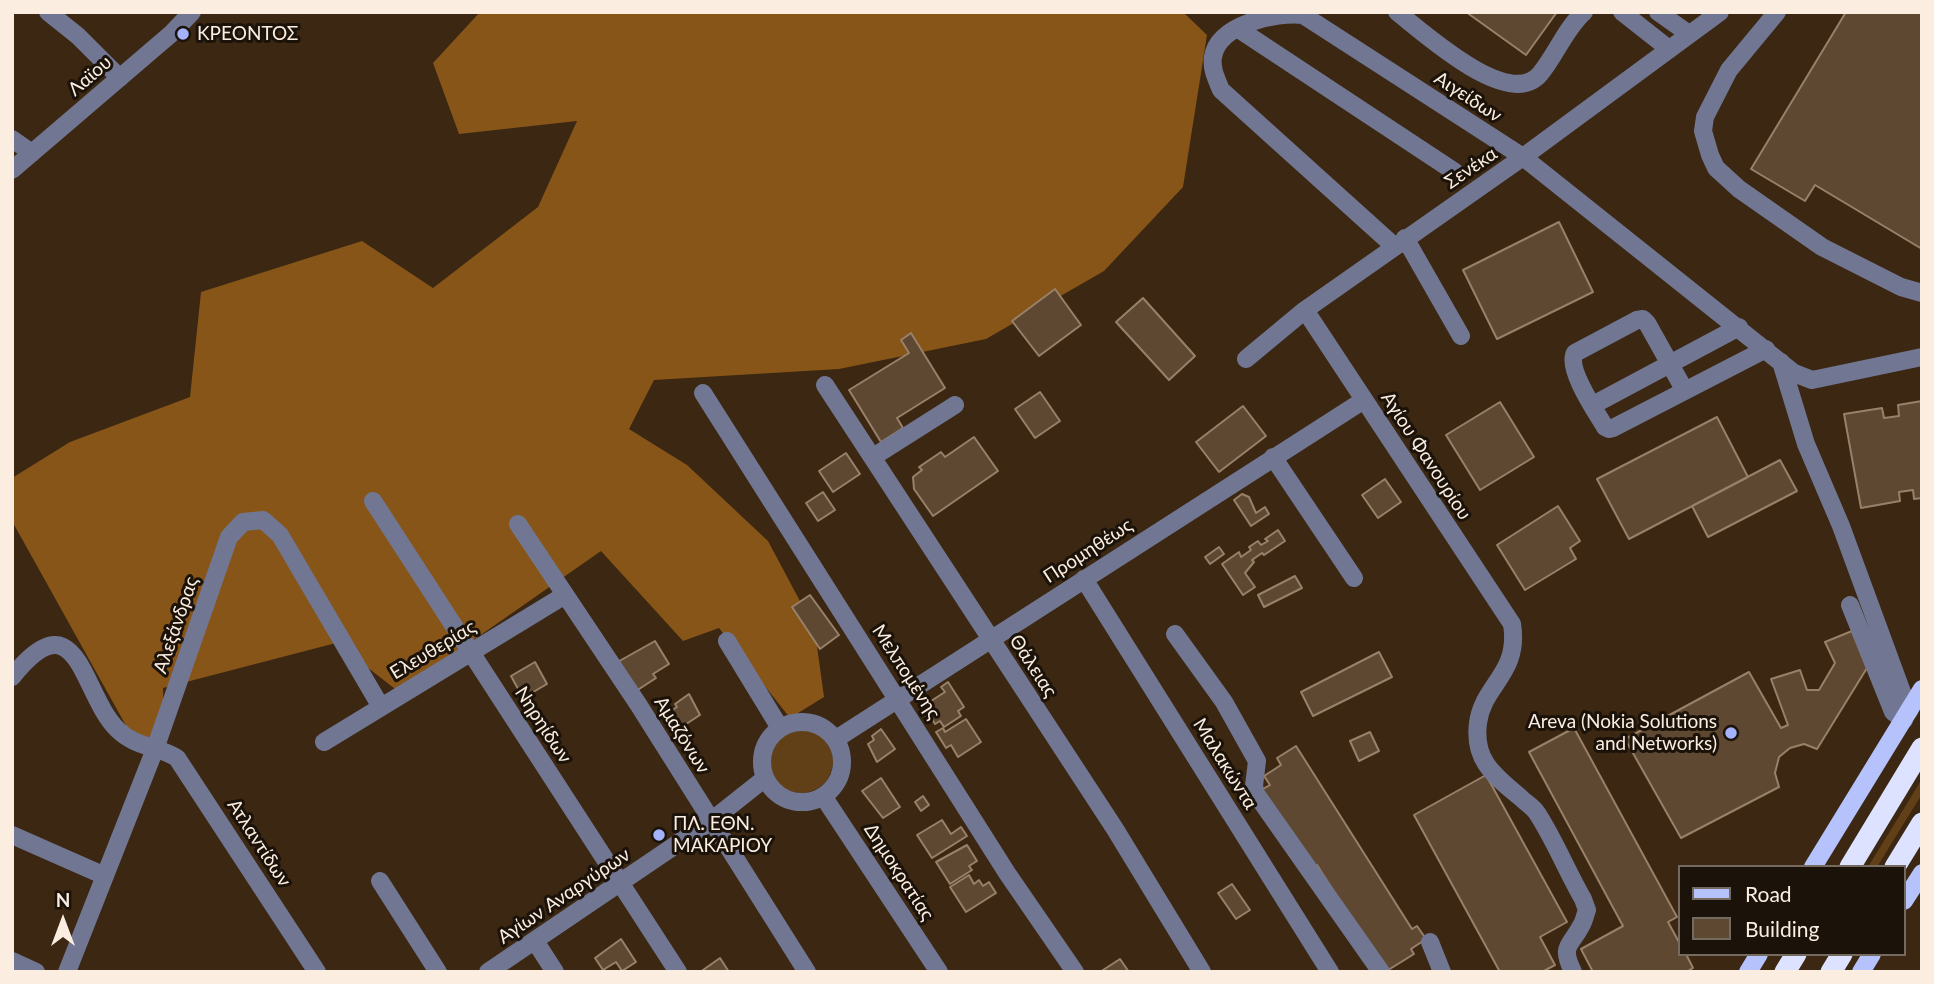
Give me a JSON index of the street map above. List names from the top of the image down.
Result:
{
  "streets": {
    "street": [
      "Λαϊου",
      "Αιγείδων",
      "Σενέκα",
      "Αγίου Φανουρίου",
      "Προμηθέως",
      "Αλεξάνδρας",
      "Ελευθερίας",
      "Θάλειας",
      "Μελπομένης",
      "Νηρηίδων",
      "Αμαζόνων",
      "Μαλακώντα",
      "Ατλαντίδων",
      "Δημοκρατίας",
      "Αγίων Αναργύρων"
    ]
  },
  "crossings": [
    ["Αιγείδων", "Σενέκα"],
    ["Σενέκα", "Αγίου Φανουρίου"],
    ["Αγίου Φανουρίου", "Προμηθέως"],
    ["Προμηθέως", "Θάλειας"],
    ["Προμηθέως", "Μελπομένης"],
    ["Προμηθέως", "Μαλακώντα"],
    ["Προμηθέως", "Δημοκρατίας"],
    ["Προμηθέως", "Αγίων Αναργύρων"],
    ["Αλεξάνδρας", "Ελευθερίας"],
    ["Αλεξάνδρας", "Ατλαντίδων"],
    ["Ελευθερίας", "Νηρηίδων"],
    ["Ελευθερίας", "Αμαζόνων"],
    ["Νηρηίδων", "Αγίων Αναργύρων"],
    ["Αμαζόνων", "Αγίων Αναργύρων"],
    ["Δημοκρατίας", "Αγίων Αναργύρων"]
  ],
  "places": ["ΚΡΕΟΝΤΟΣ", "Areva (Nokia Solutions and Networks)", "ΠΛ. ΕΘΝ. ΜΑΚΑΡΙΟΥ"],
  "legend": ["Road", "Building"],
  "north": "top"
}
